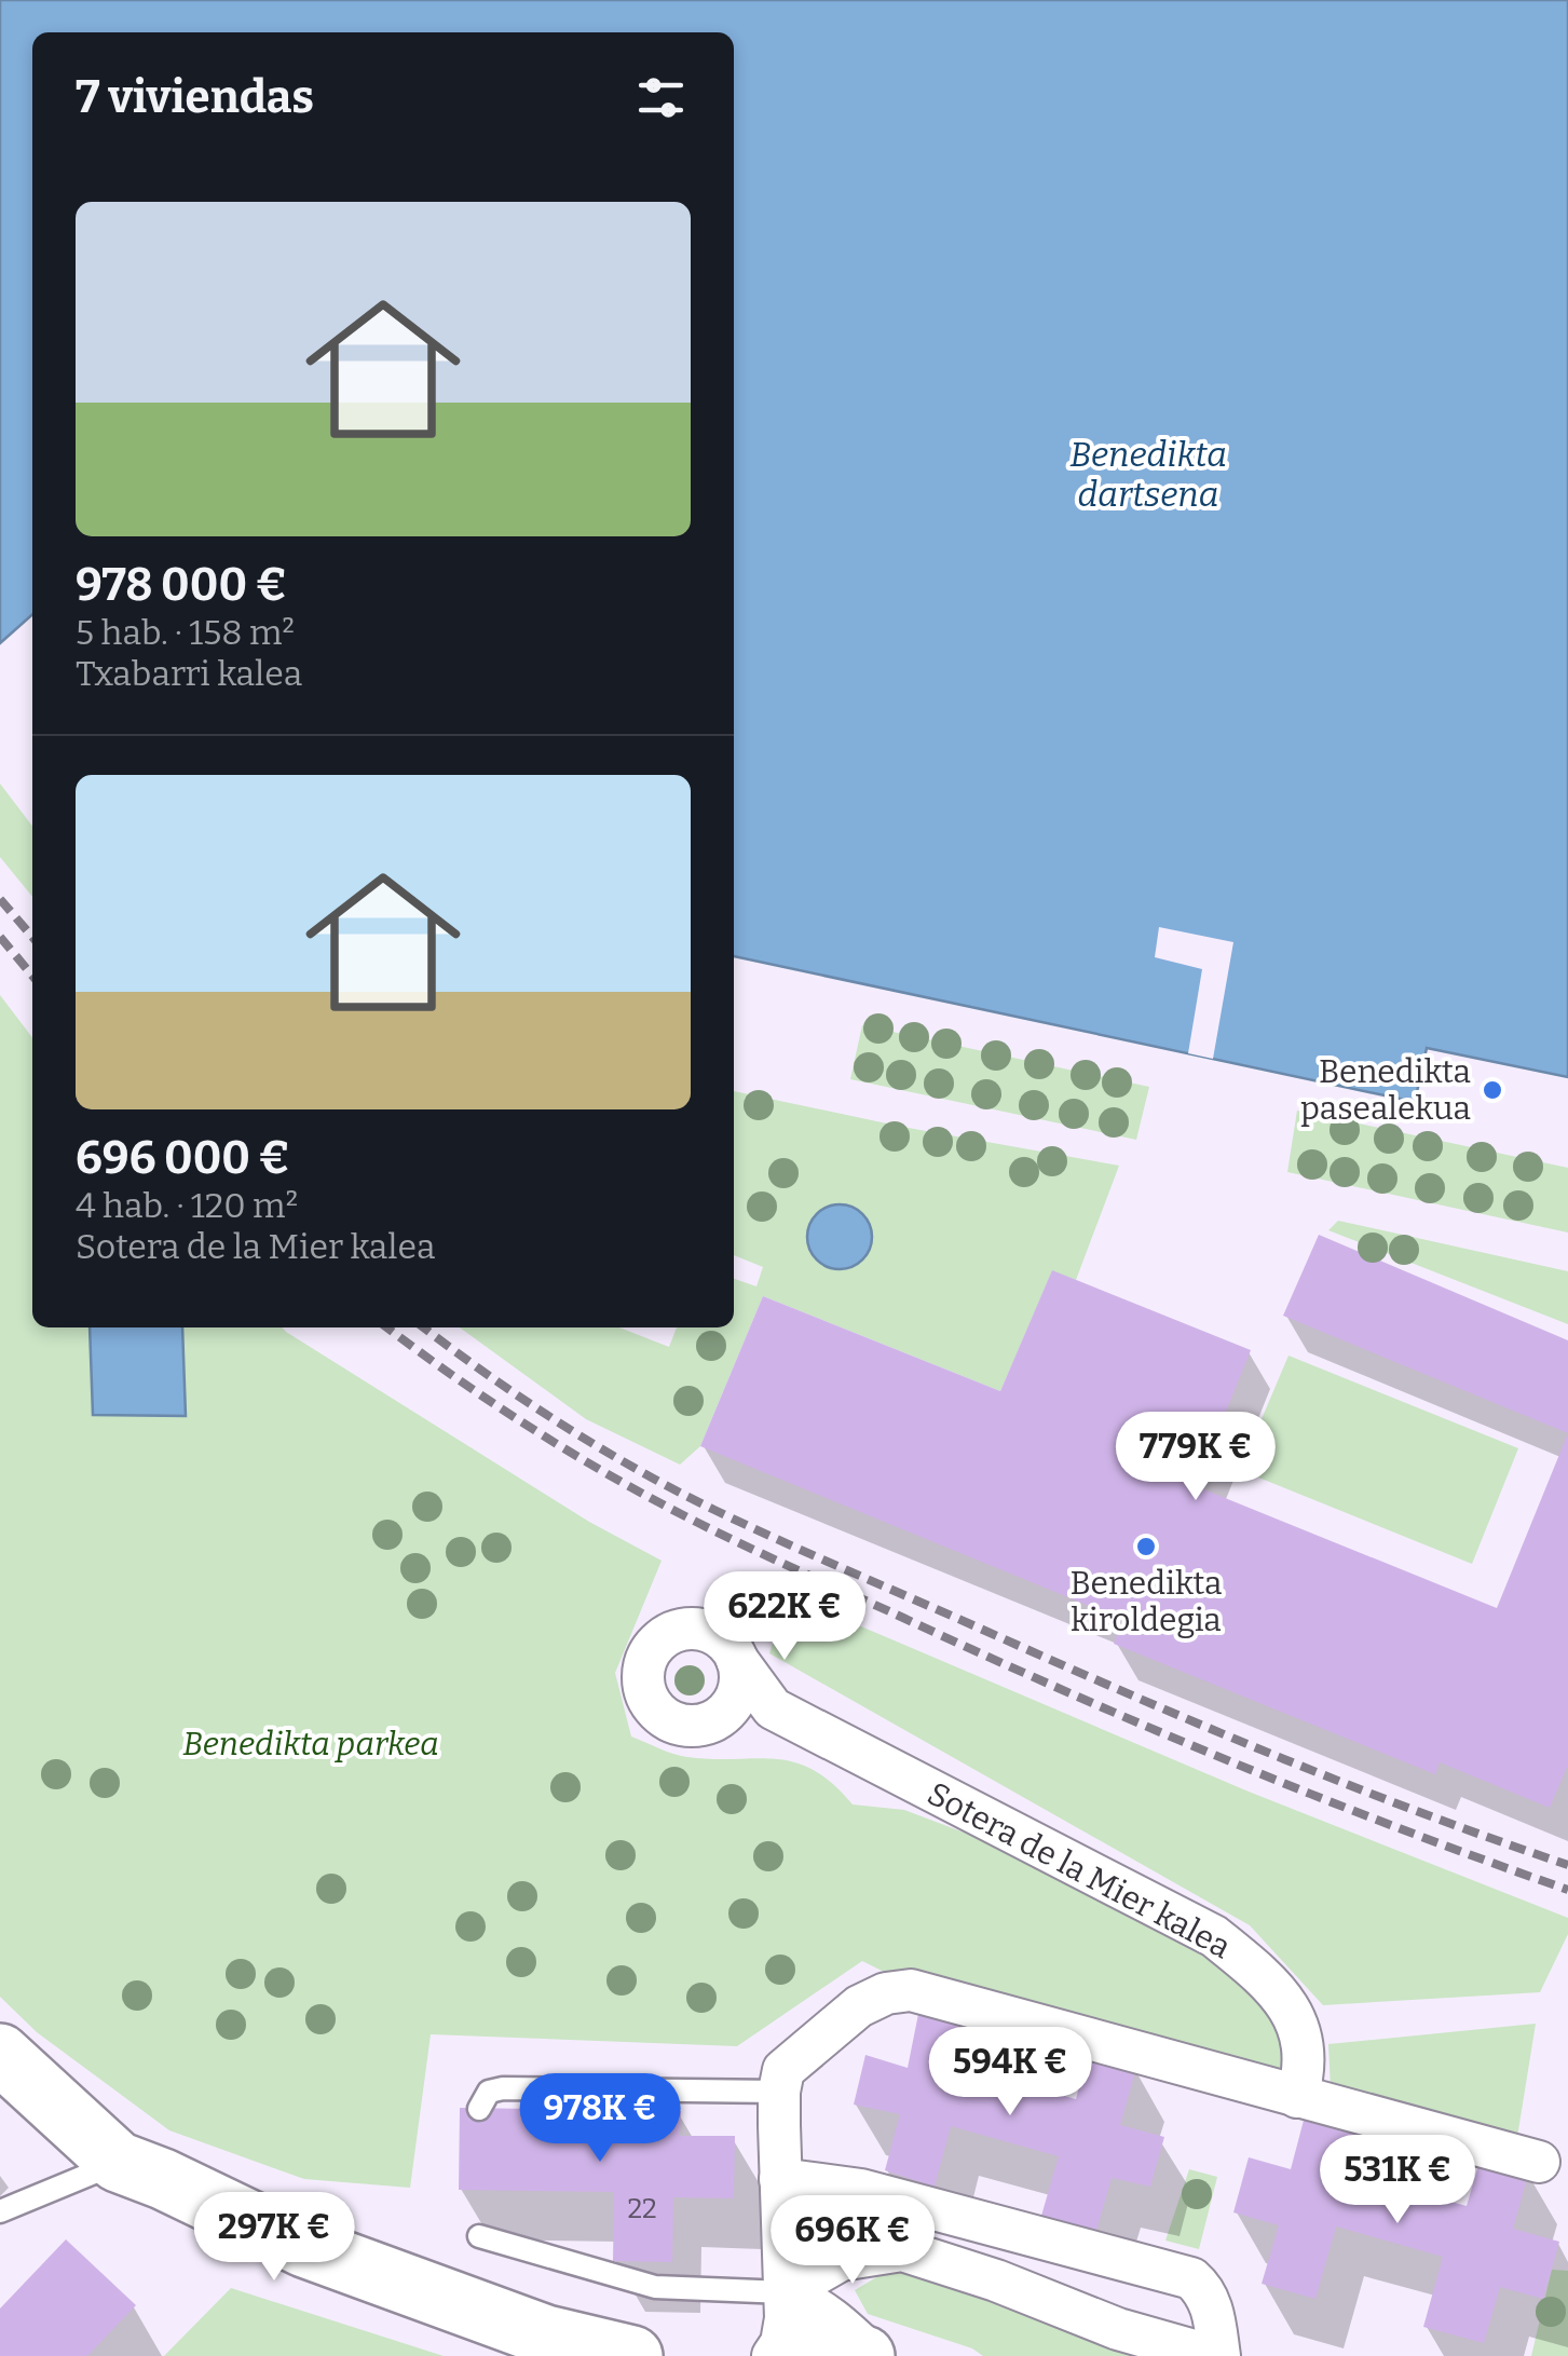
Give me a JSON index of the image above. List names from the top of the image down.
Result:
{
  "streets": {
    "street": ["Sotera de la Mier kalea"]
  },
  "water": ["Benedikta dartsena"],
  "parks": ["Benedikta parkea"],
  "places": ["Benedikta pasealekua", "Benedikta kiroldegia"],
  "house_numbers": ["22"],
  "page": {
    "heading": "7 viviendas",
    "list": [
      {
        "name": "978 000 €",
        "note": "5 hab. · 158 m² · Txabarri kalea"
      },
      {
        "name": "696 000 €",
        "note": "4 hab. · 120 m² · Sotera de la Mier kalea"
      }
    ],
    "price": [
      "779K €",
      "622K €",
      "594K €",
      "978K €",
      "531K €",
      "297K €",
      "696K €"
    ]
  }
}
